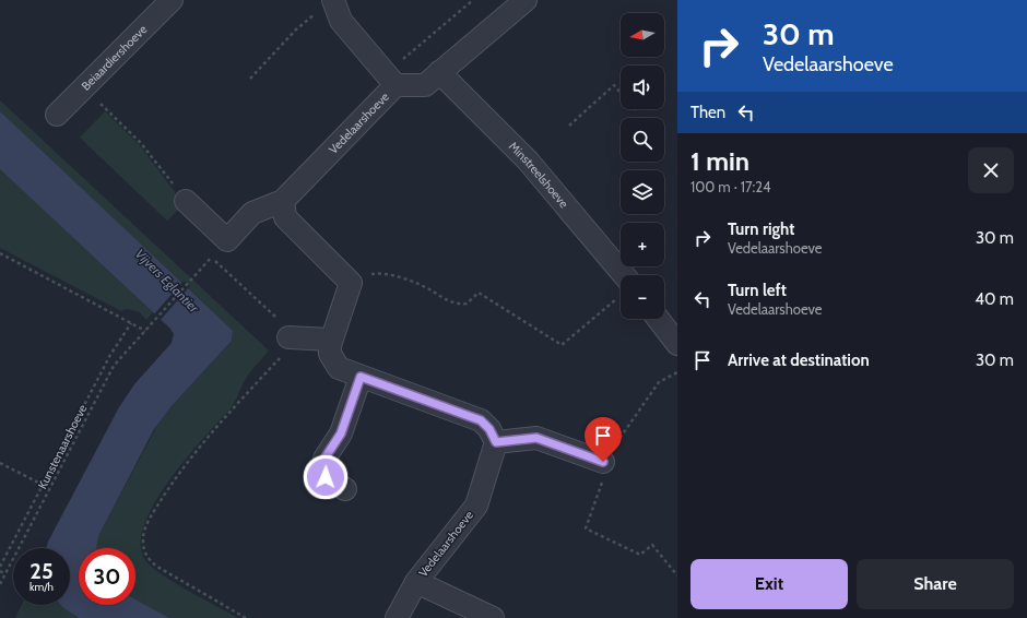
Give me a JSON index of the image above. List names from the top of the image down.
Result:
{
  "streets": {
    "street": ["Beiaardiershoeve", "Vedelaarshoeve", "Minstreelshoeve"],
    "path": ["Kunstenaarshoeve"]
  },
  "crossings": [
    ["Vedelaarshoeve", "Minstreelshoeve"]
  ],
  "water": ["Vijvers Eglantier"],
  "north": "left",
  "page": {
    "turn": ["30 m", "Vedelaarshoeve"],
    "map_buttons": ["+", "−"],
    "then": "Then",
    "heading": ["1 min", "100 m · 17:24"],
    "list": [
      {
        "name": "Turn right",
        "note": "Vedelaarshoeve",
        "value": "30 m"
      },
      {
        "name": "Turn left",
        "note": "Vedelaarshoeve",
        "value": "40 m"
      },
      {
        "name": "Arrive at destination",
        "value": "30 m"
      }
    ],
    "speed": "25 km/h",
    "limit": "30",
    "buttons": ["Exit", "Share"]
  }
}
